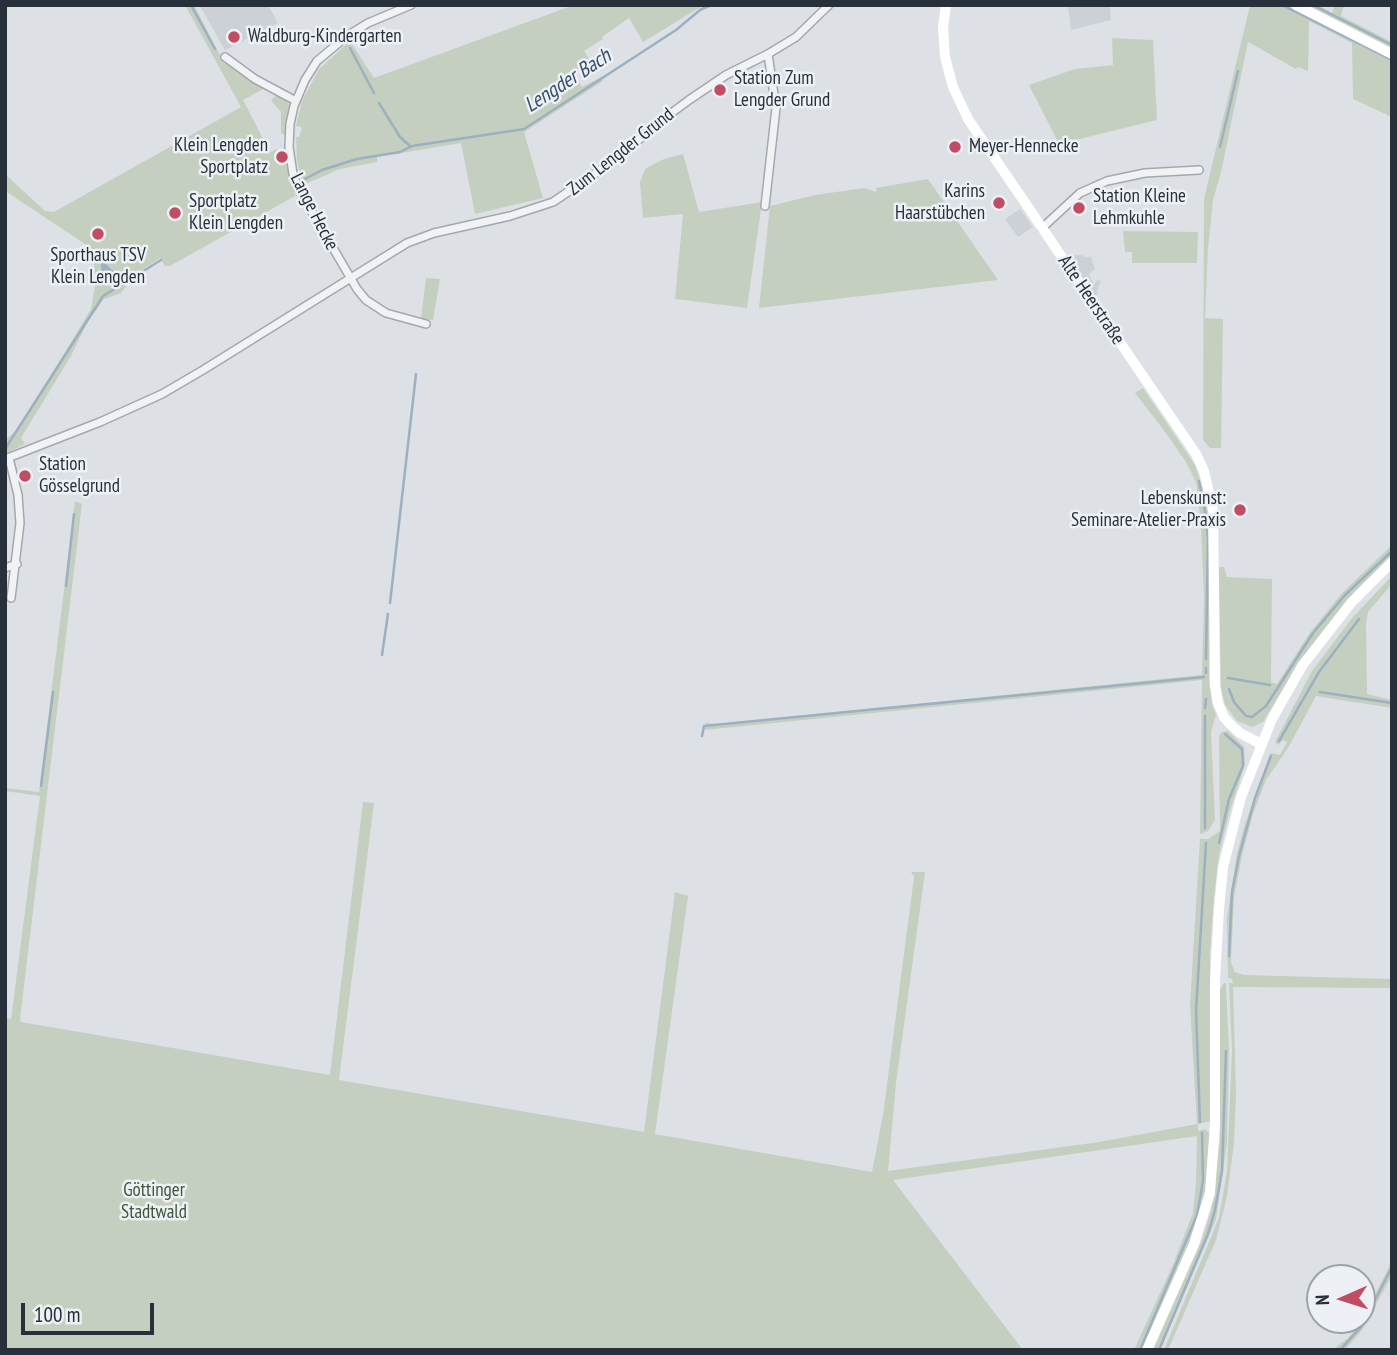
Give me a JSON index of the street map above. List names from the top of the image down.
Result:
{
  "streets": {
    "main road": ["Alte Heerstraße"],
    "street": ["Zum Lengder Grund", "Lange Hecke"]
  },
  "crossings": [
    ["Zum Lengder Grund", "Lange Hecke"]
  ],
  "water": ["Lengder Bach"],
  "parks": ["Göttinger Stadtwald"],
  "places": [
    "Waldburg-Kindergarten",
    "Station Zum Lengder Grund",
    "Meyer-Hennecke",
    "Klein Lengden Sportplatz",
    "Karins Haarstübchen",
    "Station Kleine Lehmkuhle",
    "Sportplatz Klein Lengden",
    "Sporthaus TSV Klein Lengden",
    "Station Gösselgrund",
    "Lebenskunst: Seminare-Atelier-Praxis"
  ],
  "scale_bar": "100 m",
  "north": "left"
}
